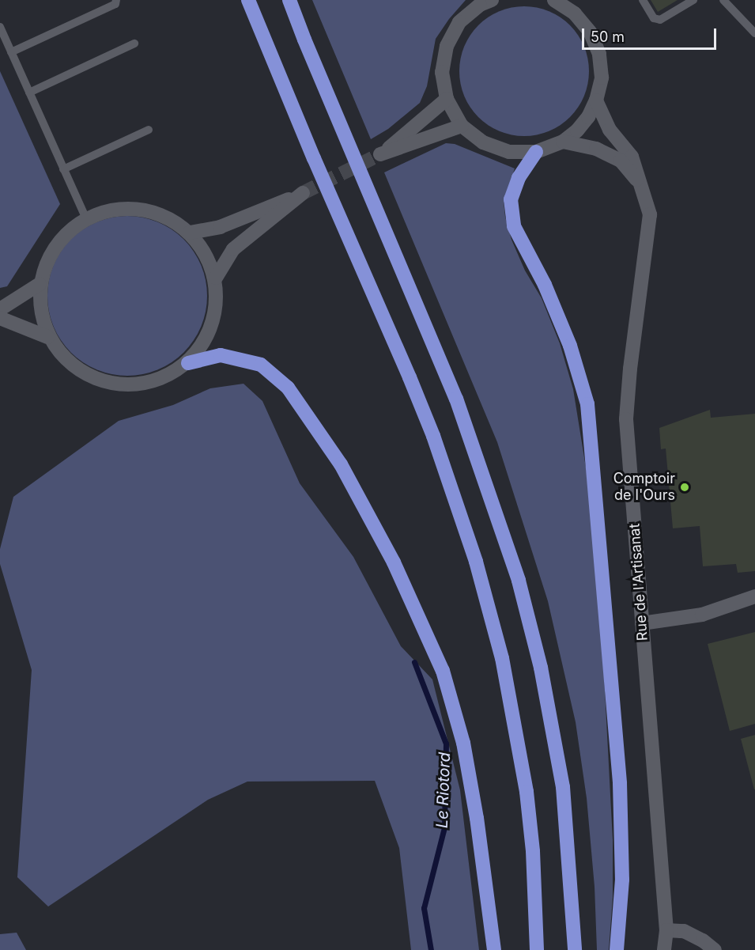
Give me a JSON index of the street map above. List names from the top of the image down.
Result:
{
  "streets": {
    "main road": ["Rue de l'Artisanat"]
  },
  "water": ["Le Riotord"],
  "places": ["Comptoir de l'Ours"],
  "scale_bar": "50 m"
}
